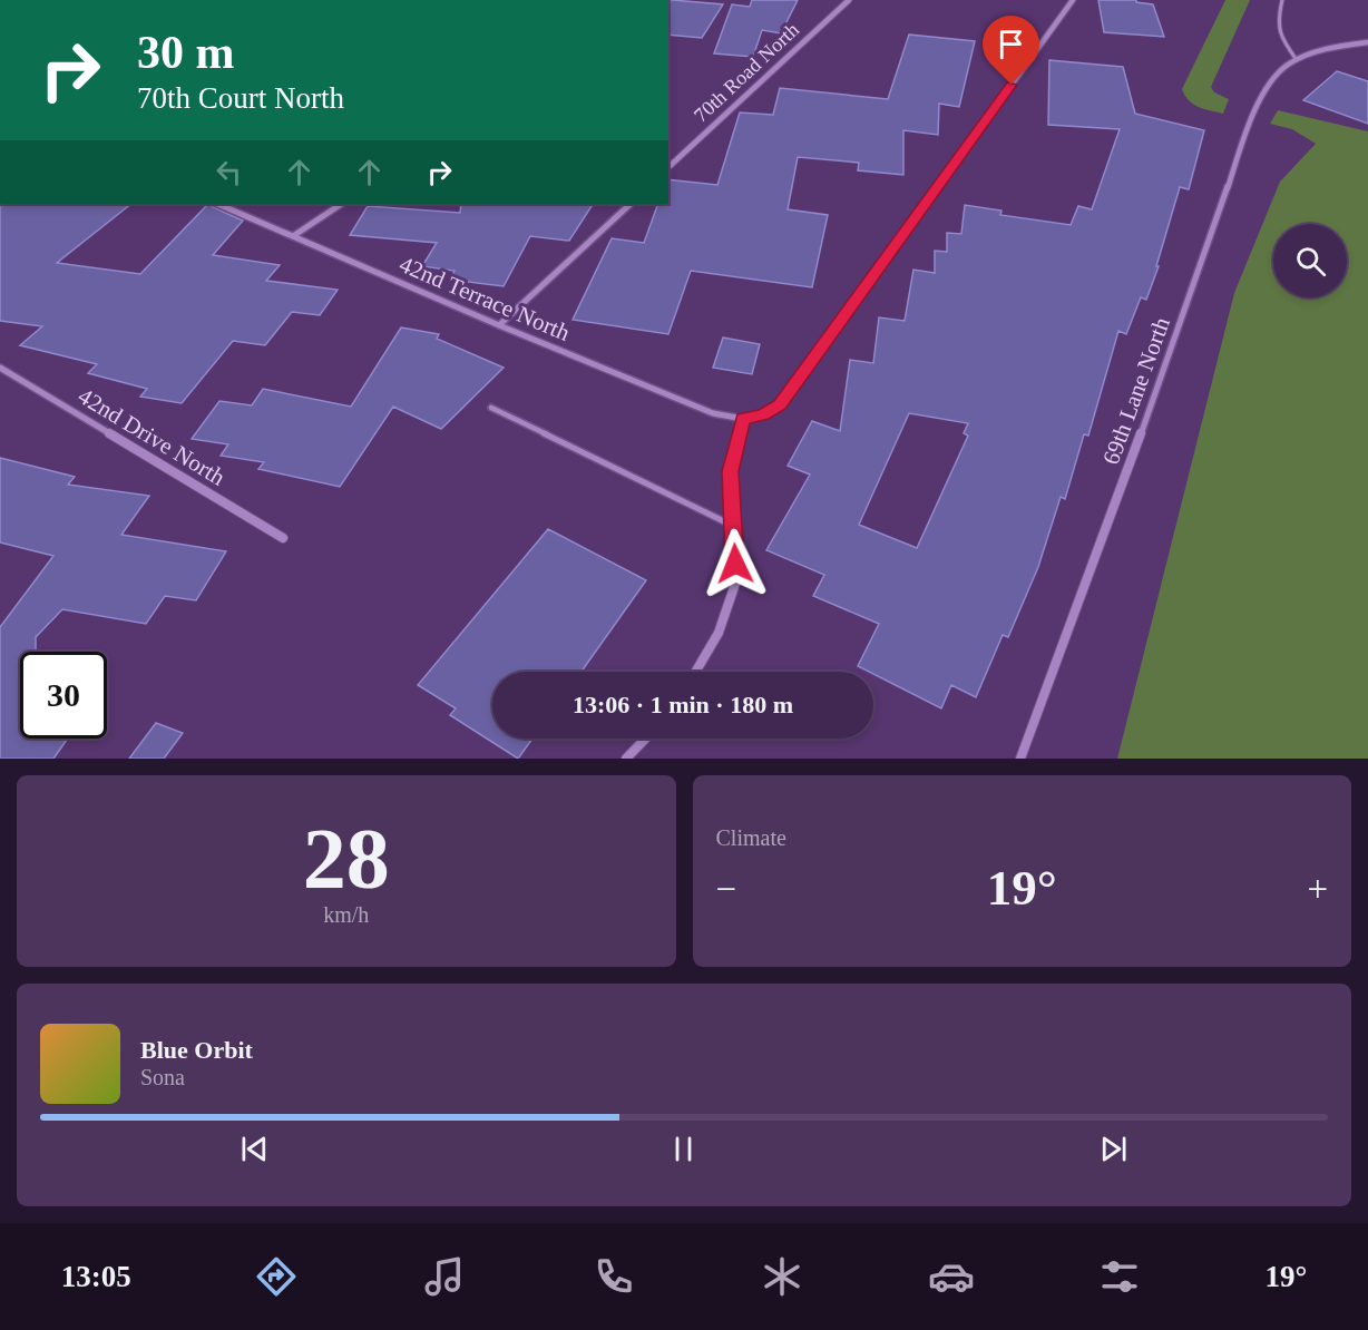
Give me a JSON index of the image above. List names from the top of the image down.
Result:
{
  "streets": {
    "street": [
      "70th Road North",
      "42nd Terrace North",
      "69th Lane North",
      "42nd Drive North"
    ]
  },
  "page": {
    "turn": ["30 m", "70th Court North"],
    "limit": "30",
    "trip": "13:06 · 1 min · 180 m",
    "tile": [
      ["28", "km/h"],
      "Climate"
    ],
    "heat": ["−", "19°", "+"],
    "song": ["Blue Orbit", "Sona"],
    "tabs": ["13:05", "19°"]
  }
}
